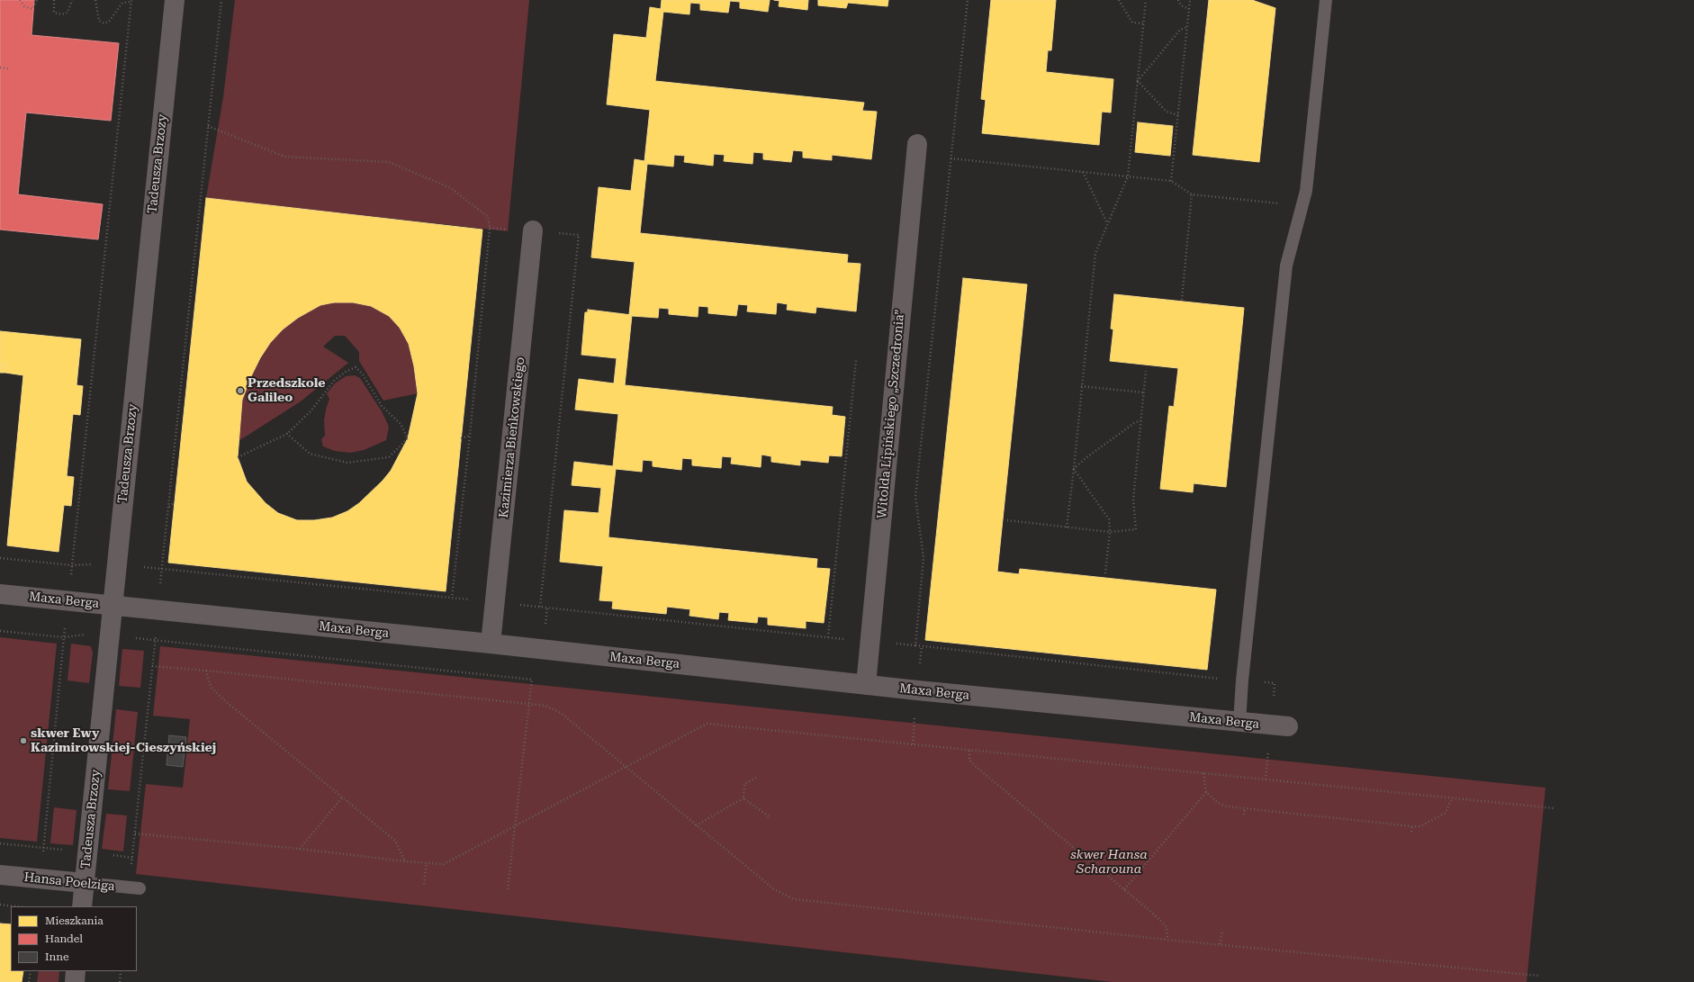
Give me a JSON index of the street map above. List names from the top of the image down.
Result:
{
  "streets": {
    "street": [
      "Tadeusza Brzozy",
      "Witolda Lipińskiego „Szczedronia”",
      "Kazimierza Bieńkowskiego",
      "Maxa Berga",
      "Hansa Poelziga"
    ]
  },
  "crossings": [
    ["Tadeusza Brzozy", "Maxa Berga"],
    ["Tadeusza Brzozy", "Hansa Poelziga"],
    ["Witolda Lipińskiego „Szczedronia”", "Maxa Berga"],
    ["Kazimierza Bieńkowskiego", "Maxa Berga"]
  ],
  "parks": ["skwer Hansa Scharouna"],
  "places": ["Przedszkole Galileo", "skwer Ewy Kazimirowskiej-Cieszyńskiej"],
  "legend": ["Mieszkania", "Handel", "Inne"]
}
